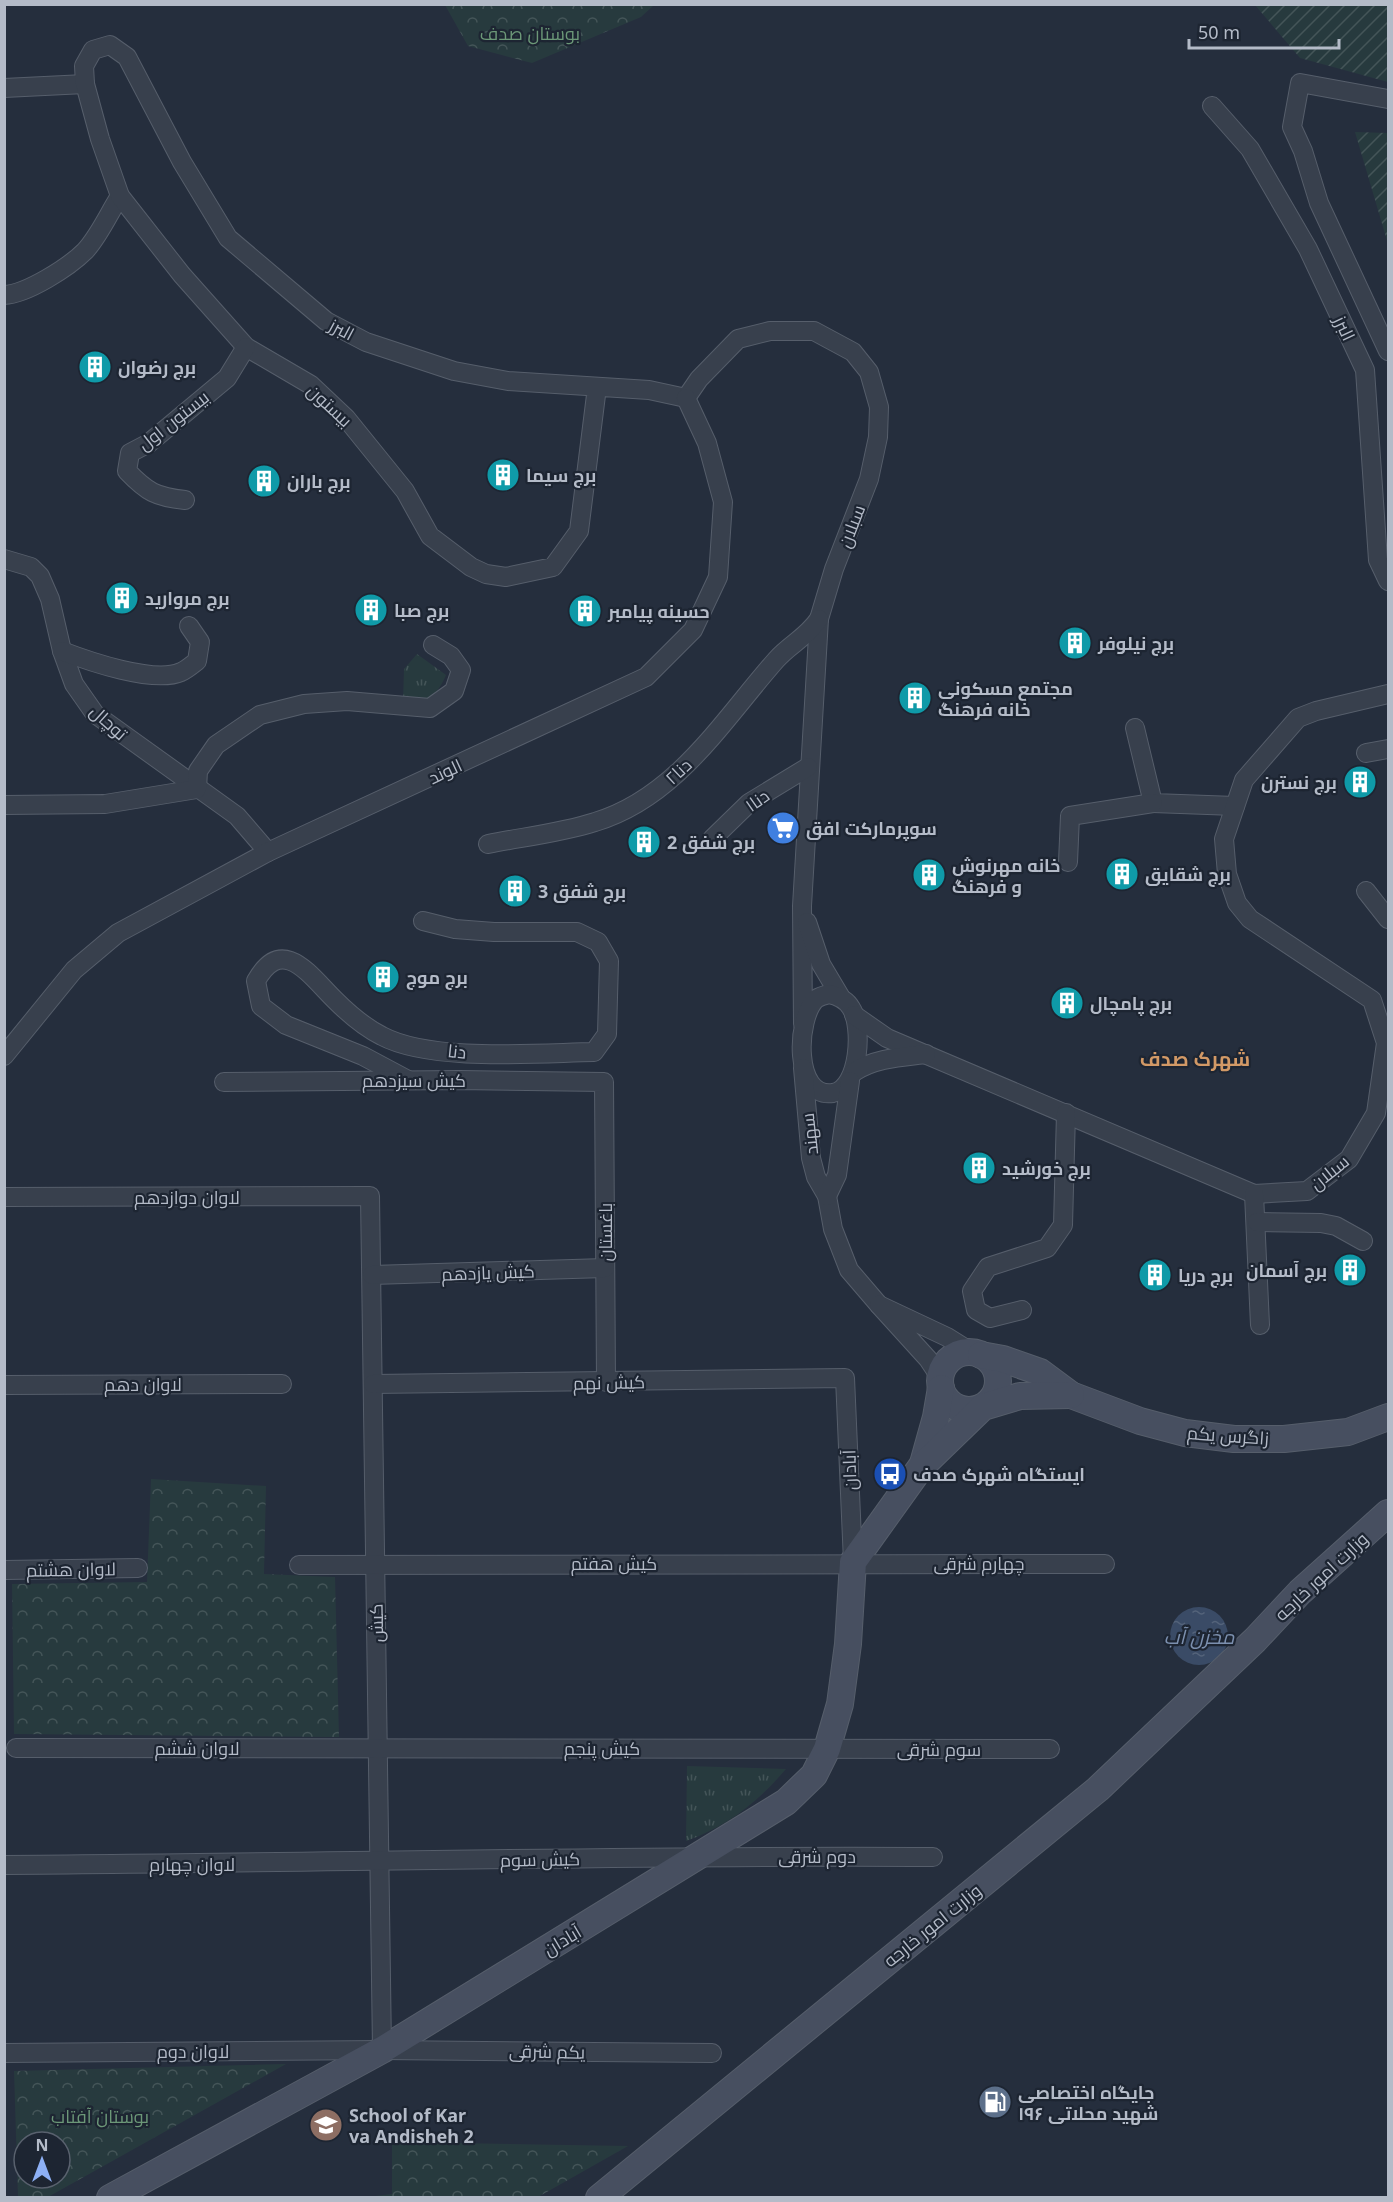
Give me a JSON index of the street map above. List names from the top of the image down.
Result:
{
  "streets": {
    "main road": ["زاگرس یکم", "آبادان", "وزارت امور خارجه"],
    "street": [
      "البرز",
      "بیستون",
      "بیستون اول",
      "سبلان",
      "توچال",
      "الوند",
      "دنا۲",
      "دنا۱",
      "دنا",
      "کیش سیزدهم",
      "سهند",
      "لاوان دوازدهم",
      "باغستان",
      "کیش یازدهم",
      "کیش نهم",
      "لاوان دهم",
      "کیش هفتم",
      "چهارم شرقی",
      "لاوان هشتم",
      "کیش",
      "لاوان ششم",
      "کیش پنجم",
      "سوم شرقی",
      "دوم شرقی",
      "کیش سوم",
      "لاوان چهارم",
      "لاوان دوم",
      "یکم شرقی"
    ]
  },
  "crossings": [
    ["البرز", "بیستون"],
    ["البرز", "سبلان"],
    ["البرز", "الوند"],
    ["بیستون", "بیستون اول"],
    ["سبلان", "الوند"],
    ["سبلان", "دنا۲"],
    ["سبلان", "دنا۱"],
    ["سبلان", "سهند"],
    ["توچال", "الوند"],
    ["دنا", "کیش سیزدهم"],
    ["کیش سیزدهم", "باغستان"],
    ["سهند", "زاگرس یکم"],
    ["لاوان دوازدهم", "کیش"],
    ["باغستان", "کیش یازدهم"],
    ["باغستان", "کیش نهم"],
    ["کیش یازدهم", "کیش"],
    ["کیش نهم", "آبادان"],
    ["کیش نهم", "کیش"],
    ["آبادان", "کیش هفتم"],
    ["آبادان", "چهارم شرقی"],
    ["آبادان", "کیش"],
    ["آبادان", "کیش پنجم"],
    ["آبادان", "سوم شرقی"],
    ["آبادان", "دوم شرقی"],
    ["آبادان", "کیش سوم"],
    ["آبادان", "لاوان دوم"],
    ["آبادان", "یکم شرقی"],
    ["کیش هفتم", "چهارم شرقی"],
    ["کیش هفتم", "کیش"],
    ["کیش", "لاوان ششم"],
    ["کیش", "کیش پنجم"],
    ["کیش", "کیش سوم"],
    ["کیش", "لاوان چهارم"],
    ["کیش", "لاوان دوم"],
    ["کیش", "یکم شرقی"],
    ["لاوان ششم", "کیش پنجم"],
    ["کیش پنجم", "سوم شرقی"],
    ["دوم شرقی", "کیش سوم"],
    ["کیش سوم", "لاوان چهارم"],
    ["لاوان دوم", "یکم شرقی"]
  ],
  "districts": ["شهرک صدف"],
  "water": ["مخزن آب"],
  "parks": ["بوستان صدف", "بوستان آفتاب"],
  "places": {
    "building": [
      "برج رضوان",
      "برج سیما",
      "برج باران",
      "برج مروارید",
      "برج صبا",
      "حسینه پیامبر",
      "برج نیلوفر",
      "مجتمع مسکونی خانه فرهنگ",
      "برج نسترن",
      "برج شفق 2",
      "برج شقایق",
      "خانه مهرنوش و فرهنگ",
      "برج شفق 3",
      "برج موج",
      "برج پامچال",
      "برج خورشید",
      "برج آسمان",
      "برج دریا"
    ],
    "supermarket": ["سوپرمارکت افق"],
    "bus stop": ["ایستگاه شهرک صدف"],
    "fuel station": ["جایگاه اختصاصی ۱۹۶ شهید محلاتی"],
    "school or university": ["School of Kar va Andisheh 2"]
  },
  "scale_bar": "50 m",
  "north": "top"
}
